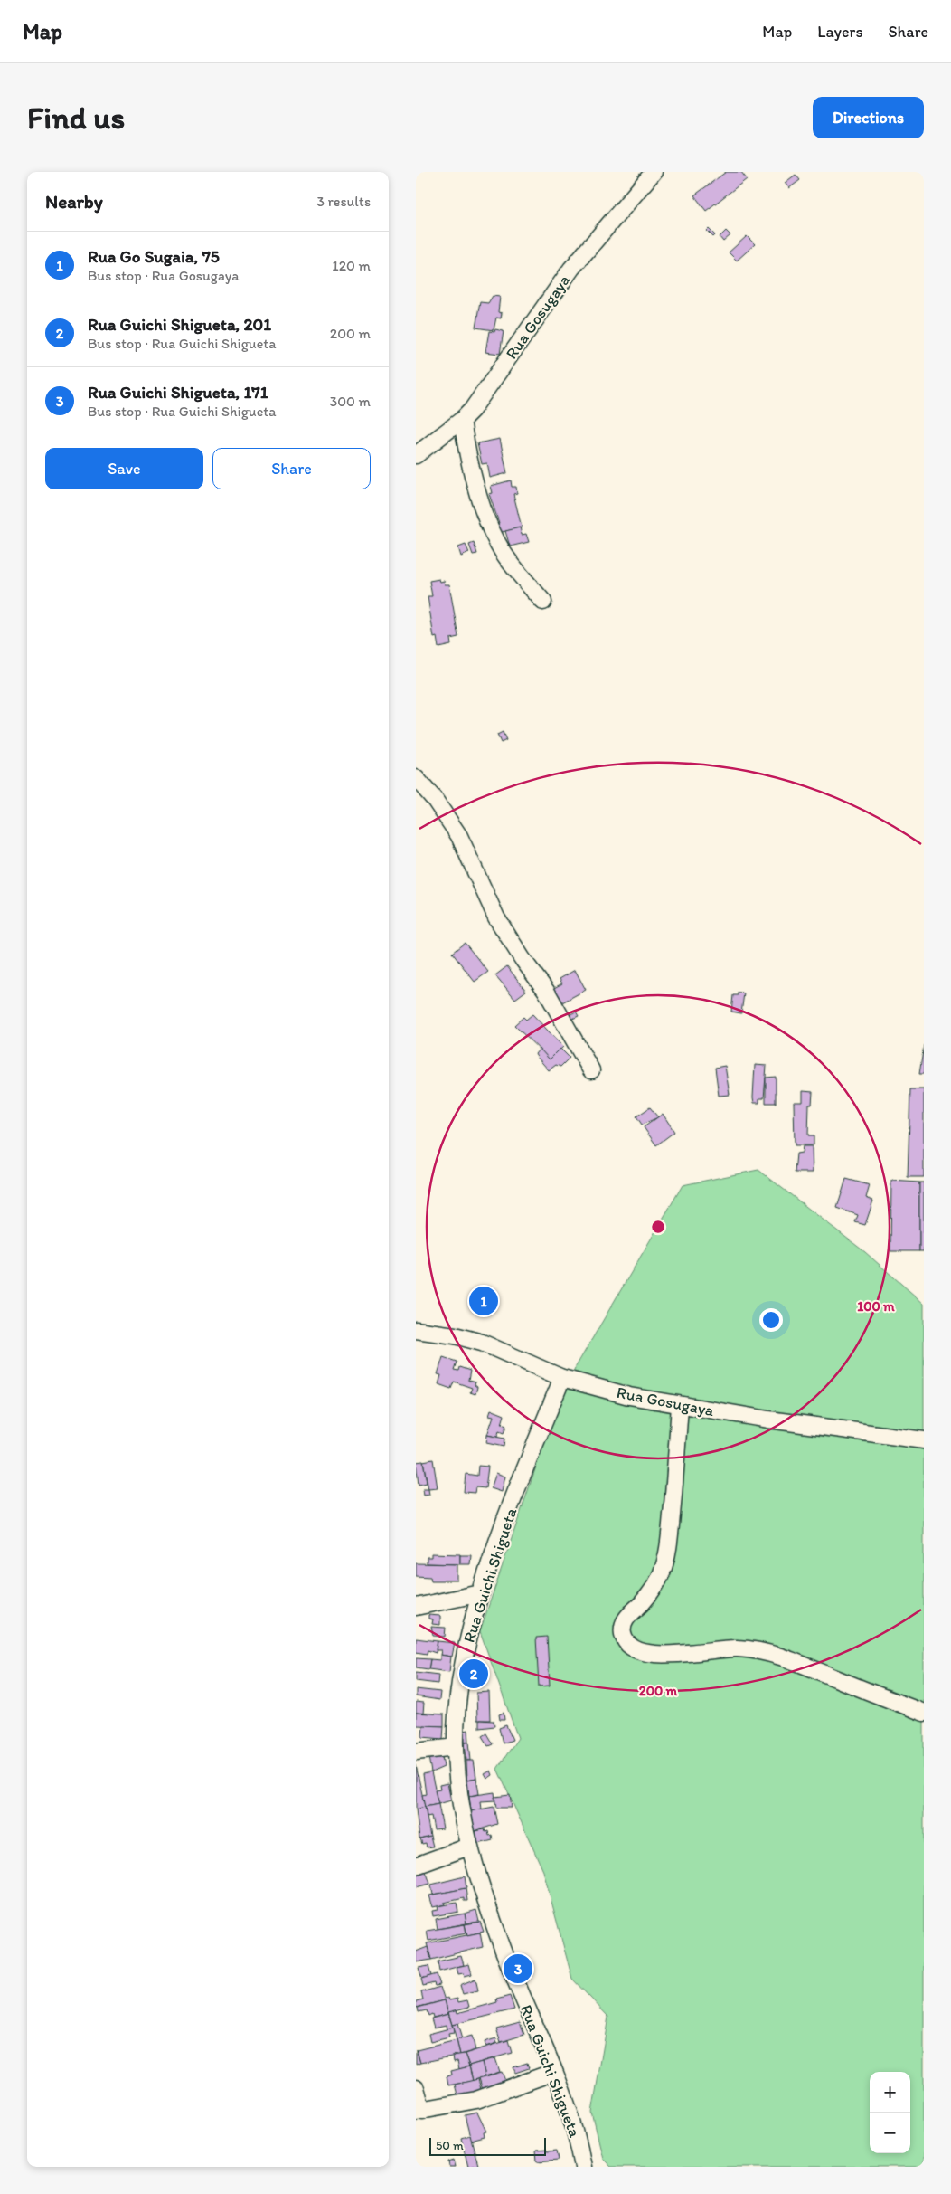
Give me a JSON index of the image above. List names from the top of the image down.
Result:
{
  "streets": {
    "street": ["Rua Gosugaya", "Rua Guichi Shigueta"]
  },
  "crossings": [
    ["Rua Gosugaya", "Rua Guichi Shigueta"]
  ],
  "scale_bar": "50 m",
  "page": {
    "header": "Map",
    "nav": ["Map", "Layers", "Share"],
    "buttons": [
      "Directions",
      ["Save", "Share"]
    ],
    "title": "Find us",
    "heading": ["Nearby", "3 results"],
    "list": [
      {
        "mark": "1",
        "name": "Rua Go Sugaia, 75",
        "note": "Bus stop · Rua Gosugaya",
        "value": "120 m"
      },
      {
        "mark": "2",
        "name": "Rua Guichi Shigueta, 201",
        "note": "Bus stop · Rua Guichi Shigueta",
        "value": "200 m"
      },
      {
        "mark": "3",
        "name": "Rua Guichi Shigueta, 171",
        "note": "Bus stop · Rua Guichi Shigueta",
        "value": "300 m"
      }
    ],
    "pins": ["1", "2", "3"],
    "map_buttons": ["+", "−"],
    "scale": "50 m"
  },
  "rings": ["100 m", "200 m"]
}
